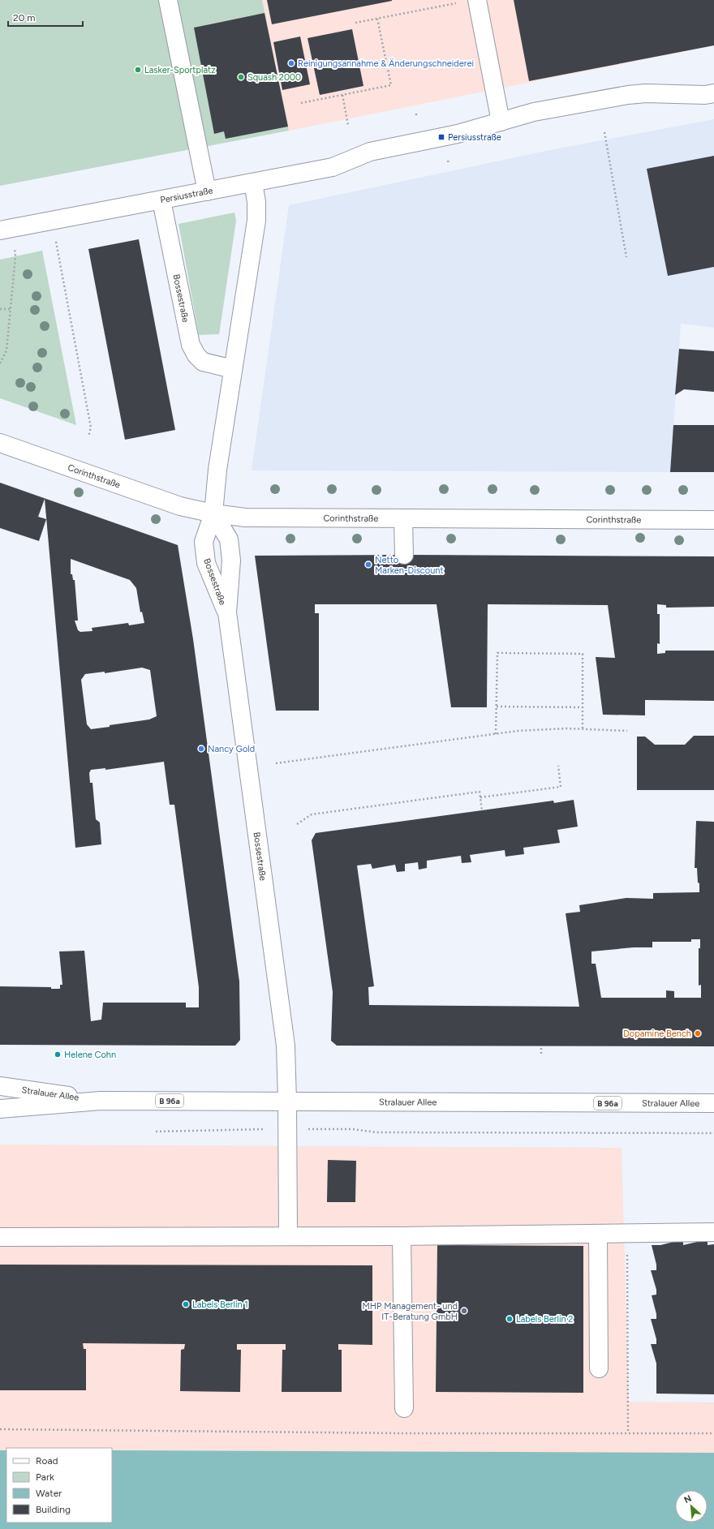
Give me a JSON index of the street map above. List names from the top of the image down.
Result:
{
  "streets": {
    "street": [
      "Persiusstraße",
      "Bossestraße",
      "Corinthstraße",
      "Stralauer Allee",
      "B 96a"
    ]
  },
  "crossings": [
    ["Persiusstraße", "Bossestraße"],
    ["Bossestraße", "Corinthstraße"],
    ["Bossestraße", "Stralauer Allee"]
  ],
  "places": {
    "other": [
      "Reinigungsannahme & Änderungschneiderei",
      "Lasker-Sportplatz",
      "Squash 2000",
      "Netto Marken-Discount",
      "Nancy Gold",
      "Dopamine Bench",
      "Helene Cohn",
      "Labels Berlin 1",
      "MHP Management- und IT-Beratung GmbH",
      "Labels Berlin 2"
    ],
    "transit": ["Persiusstraße"]
  },
  "legend": [
    "Road",
    "Park",
    "Water",
    "Building"
  ],
  "scale_bar": "20 m",
  "north": "top left"
}
